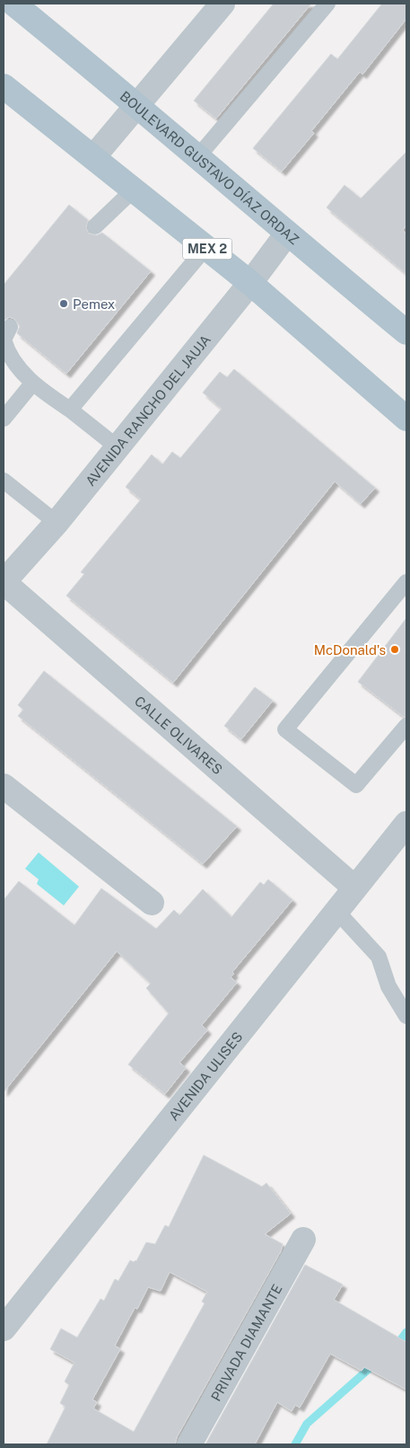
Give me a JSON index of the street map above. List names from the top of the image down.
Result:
{
  "streets": {
    "main road": ["BOULEVARD GUSTAVO DÍAZ ORDAZ", "MEX 2"],
    "street": [
      "AVENIDA RANCHO DEL JAUJA",
      "CALLE OLIVARES",
      "AVENIDA ULISES",
      "PRIVADA DIAMANTE"
    ]
  },
  "crossings": [
    ["BOULEVARD GUSTAVO DÍAZ ORDAZ", "AVENIDA RANCHO DEL JAUJA"],
    ["MEX 2", "AVENIDA RANCHO DEL JAUJA"],
    ["AVENIDA RANCHO DEL JAUJA", "CALLE OLIVARES"],
    ["CALLE OLIVARES", "AVENIDA ULISES"]
  ],
  "places": ["Pemex", "McDonald's"]
}
